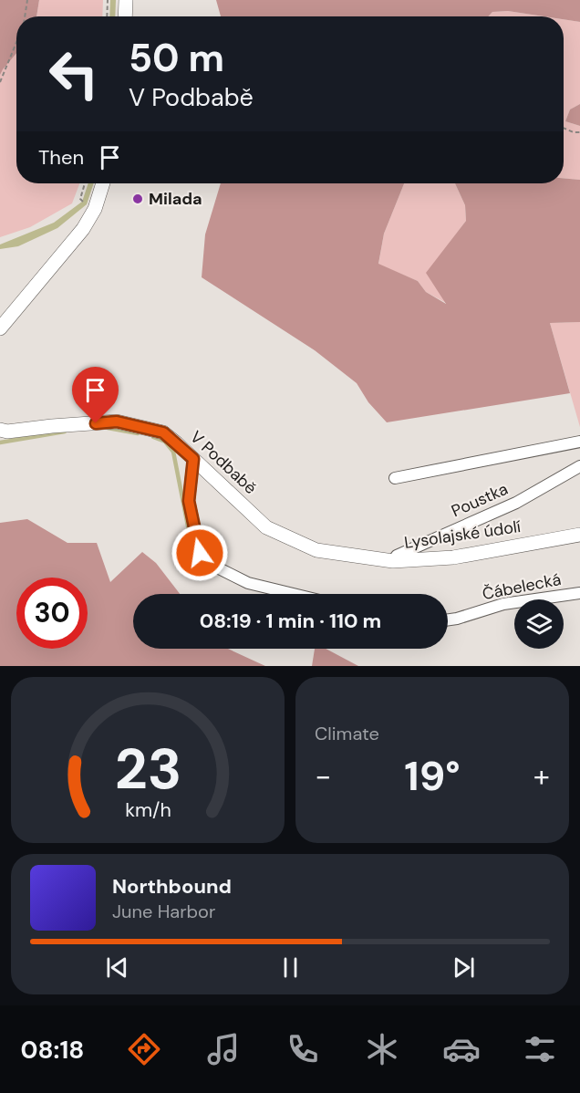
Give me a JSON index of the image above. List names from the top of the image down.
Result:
{
  "streets": {
    "street": [
      "V Podbabě",
      "Poustka",
      "Lysolajské údolí",
      "Čábelecká"
    ]
  },
  "crossings": [
    ["V Podbabě", "Lysolajské údolí"],
    ["Poustka", "Lysolajské údolí"]
  ],
  "places": ["Milada"],
  "page": {
    "turn": ["50 m", "V Podbabě"],
    "then": "Then",
    "limit": "30",
    "trip": "08:19 · 1 min · 110 m",
    "tile": "Climate",
    "heat": ["−", "19°", "+"],
    "song": ["Northbound", "June Harbor"],
    "tabs": "08:18",
    "gauge": ["23", "km/h"]
  }
}
